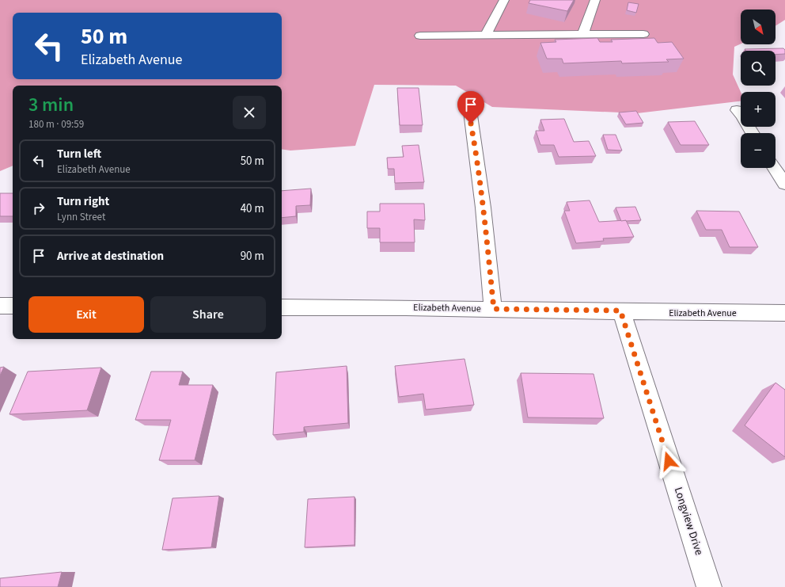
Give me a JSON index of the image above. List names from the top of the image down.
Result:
{
  "streets": {
    "street": ["Elizabeth Avenue", "Longview Drive"]
  },
  "crossings": [
    ["Elizabeth Avenue", "Longview Drive"]
  ],
  "north": "bottom right",
  "page": {
    "map_buttons": ["+", "−"],
    "turn": ["50 m", "Elizabeth Avenue"],
    "heading": ["3 min", "180 m · 09:59"],
    "list": [
      {
        "name": "Turn left",
        "note": "Elizabeth Avenue",
        "value": "50 m"
      },
      {
        "name": "Turn right",
        "note": "Lynn Street",
        "value": "40 m"
      },
      {
        "name": "Arrive at destination",
        "value": "90 m"
      }
    ],
    "buttons": ["Exit", "Share"]
  }
}
